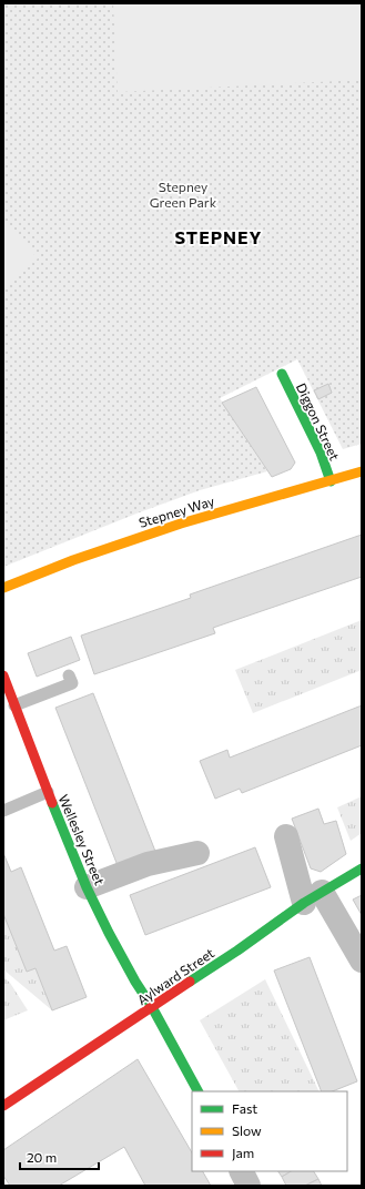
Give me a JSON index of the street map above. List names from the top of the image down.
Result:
{
  "streets": {
    "street": [
      "Diggon Street",
      "Stepney Way",
      "Wellesley Street",
      "Aylward Street"
    ]
  },
  "crossings": [
    ["Diggon Street", "Stepney Way"],
    ["Wellesley Street", "Aylward Street"]
  ],
  "districts": ["STEPNEY"],
  "parks": ["Stepney Green Park"],
  "legend": ["Fast", "Slow", "Jam"],
  "scale_bar": "20 m"
}
